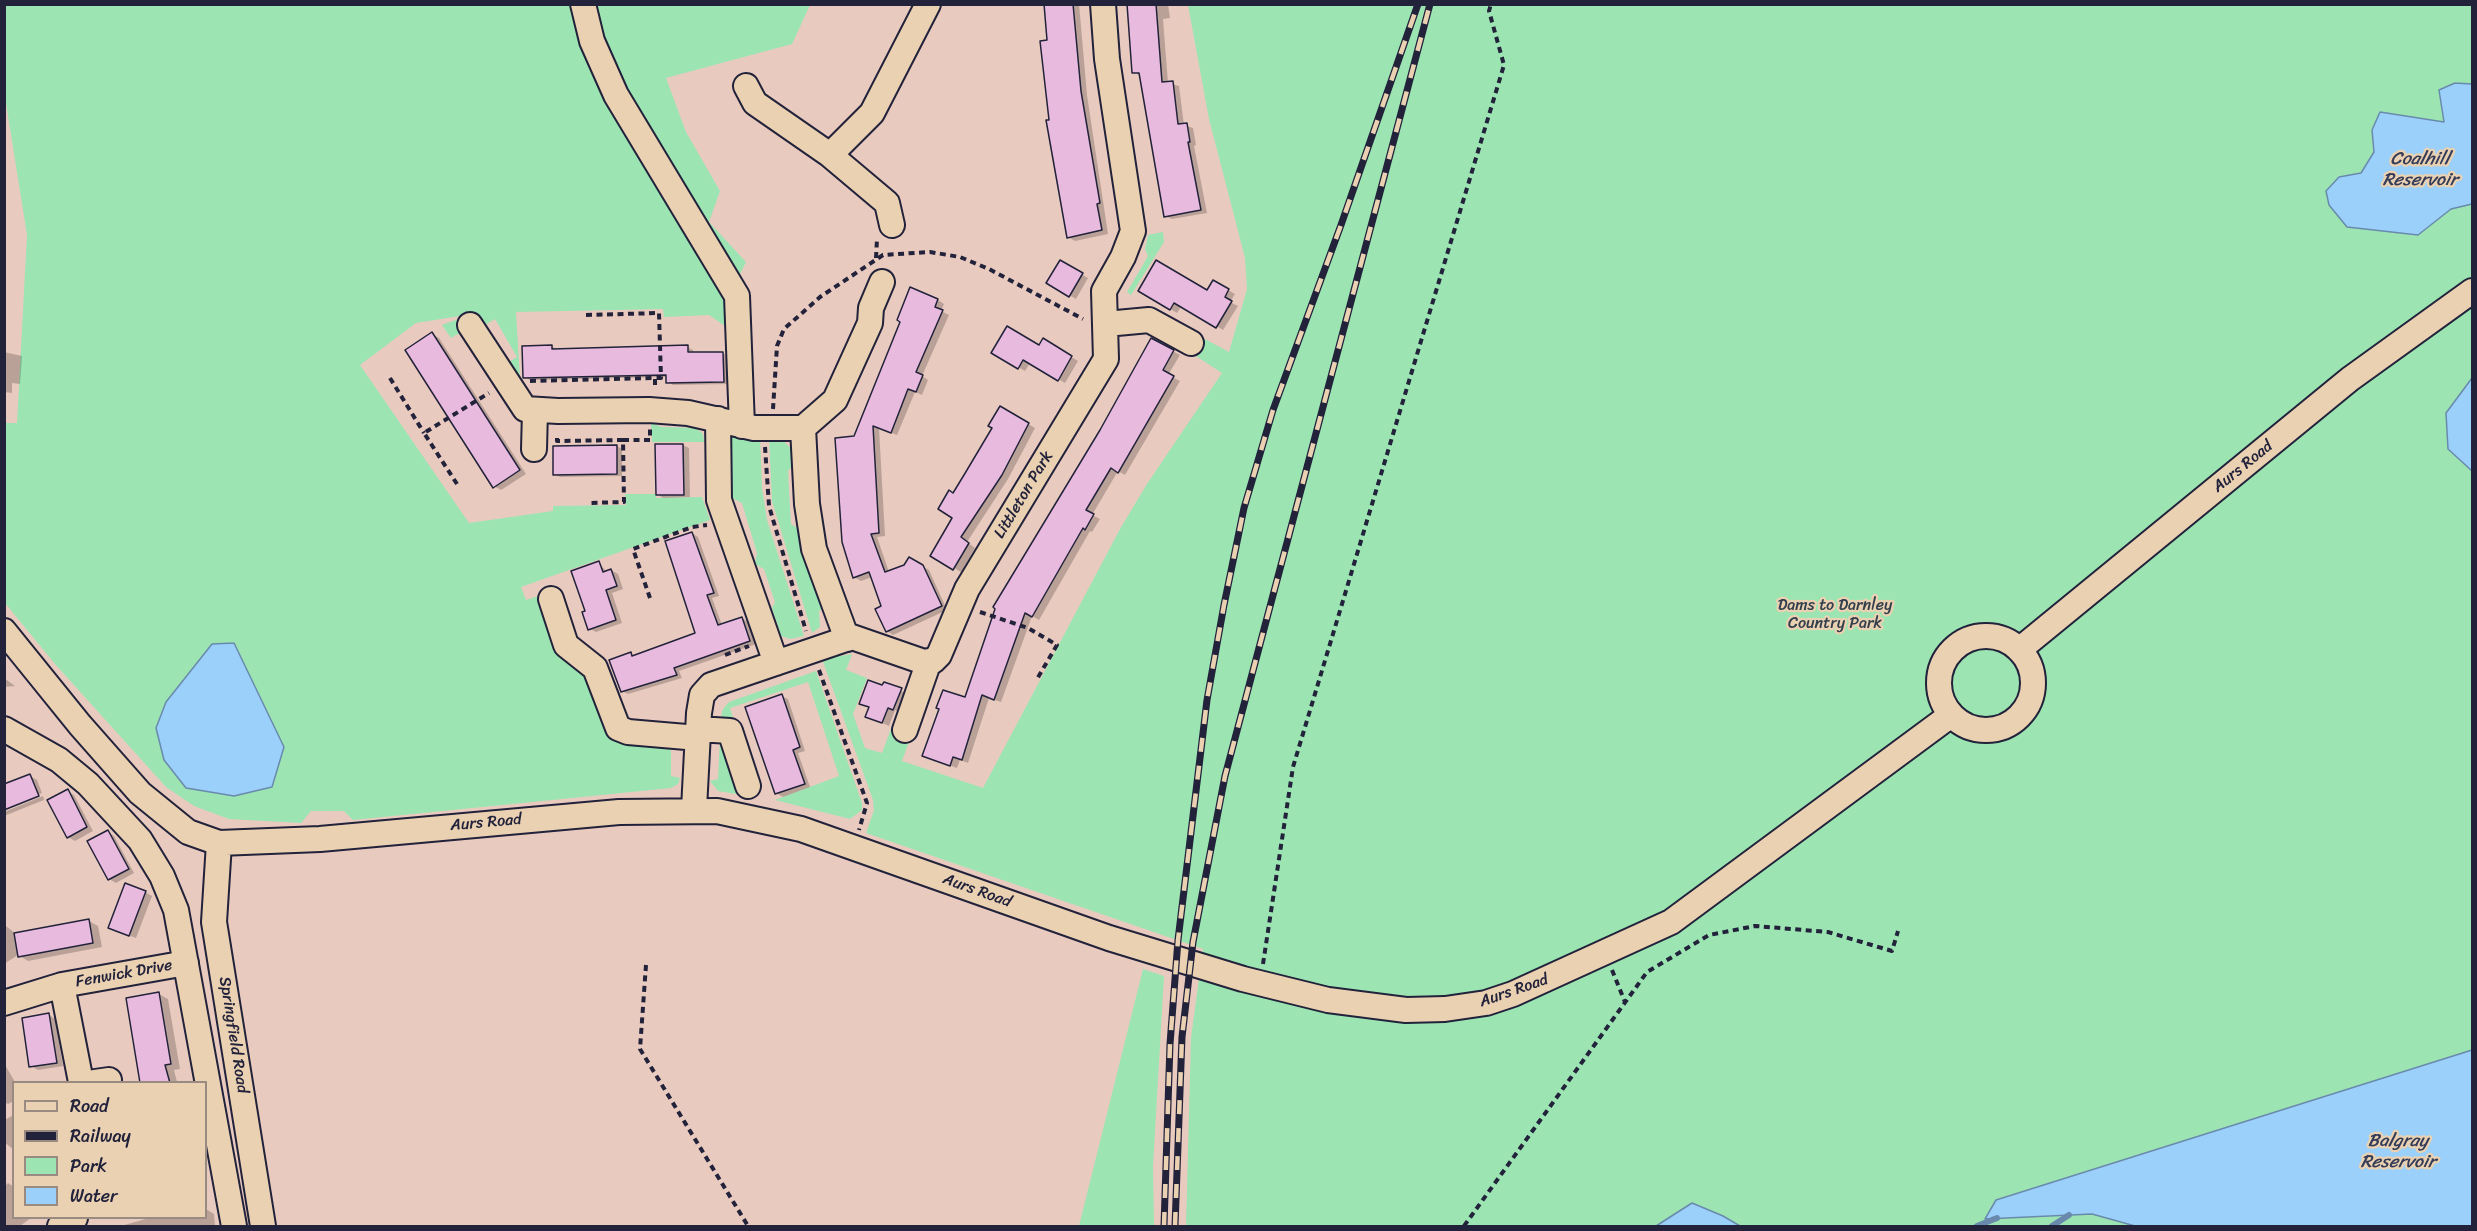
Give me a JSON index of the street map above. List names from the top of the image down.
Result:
{
  "streets": {
    "street": [
      "Aurs Road",
      "Littleton Park",
      "Fenwick Drive",
      "Springfield Road"
    ]
  },
  "crossings": [
    ["Aurs Road", "Springfield Road"]
  ],
  "water": ["Coalhill Reservoir", "Balgray Reservoir"],
  "parks": ["Dams to Darnley Country Park"],
  "legend": [
    "Road",
    "Railway",
    "Park",
    "Water"
  ]
}
